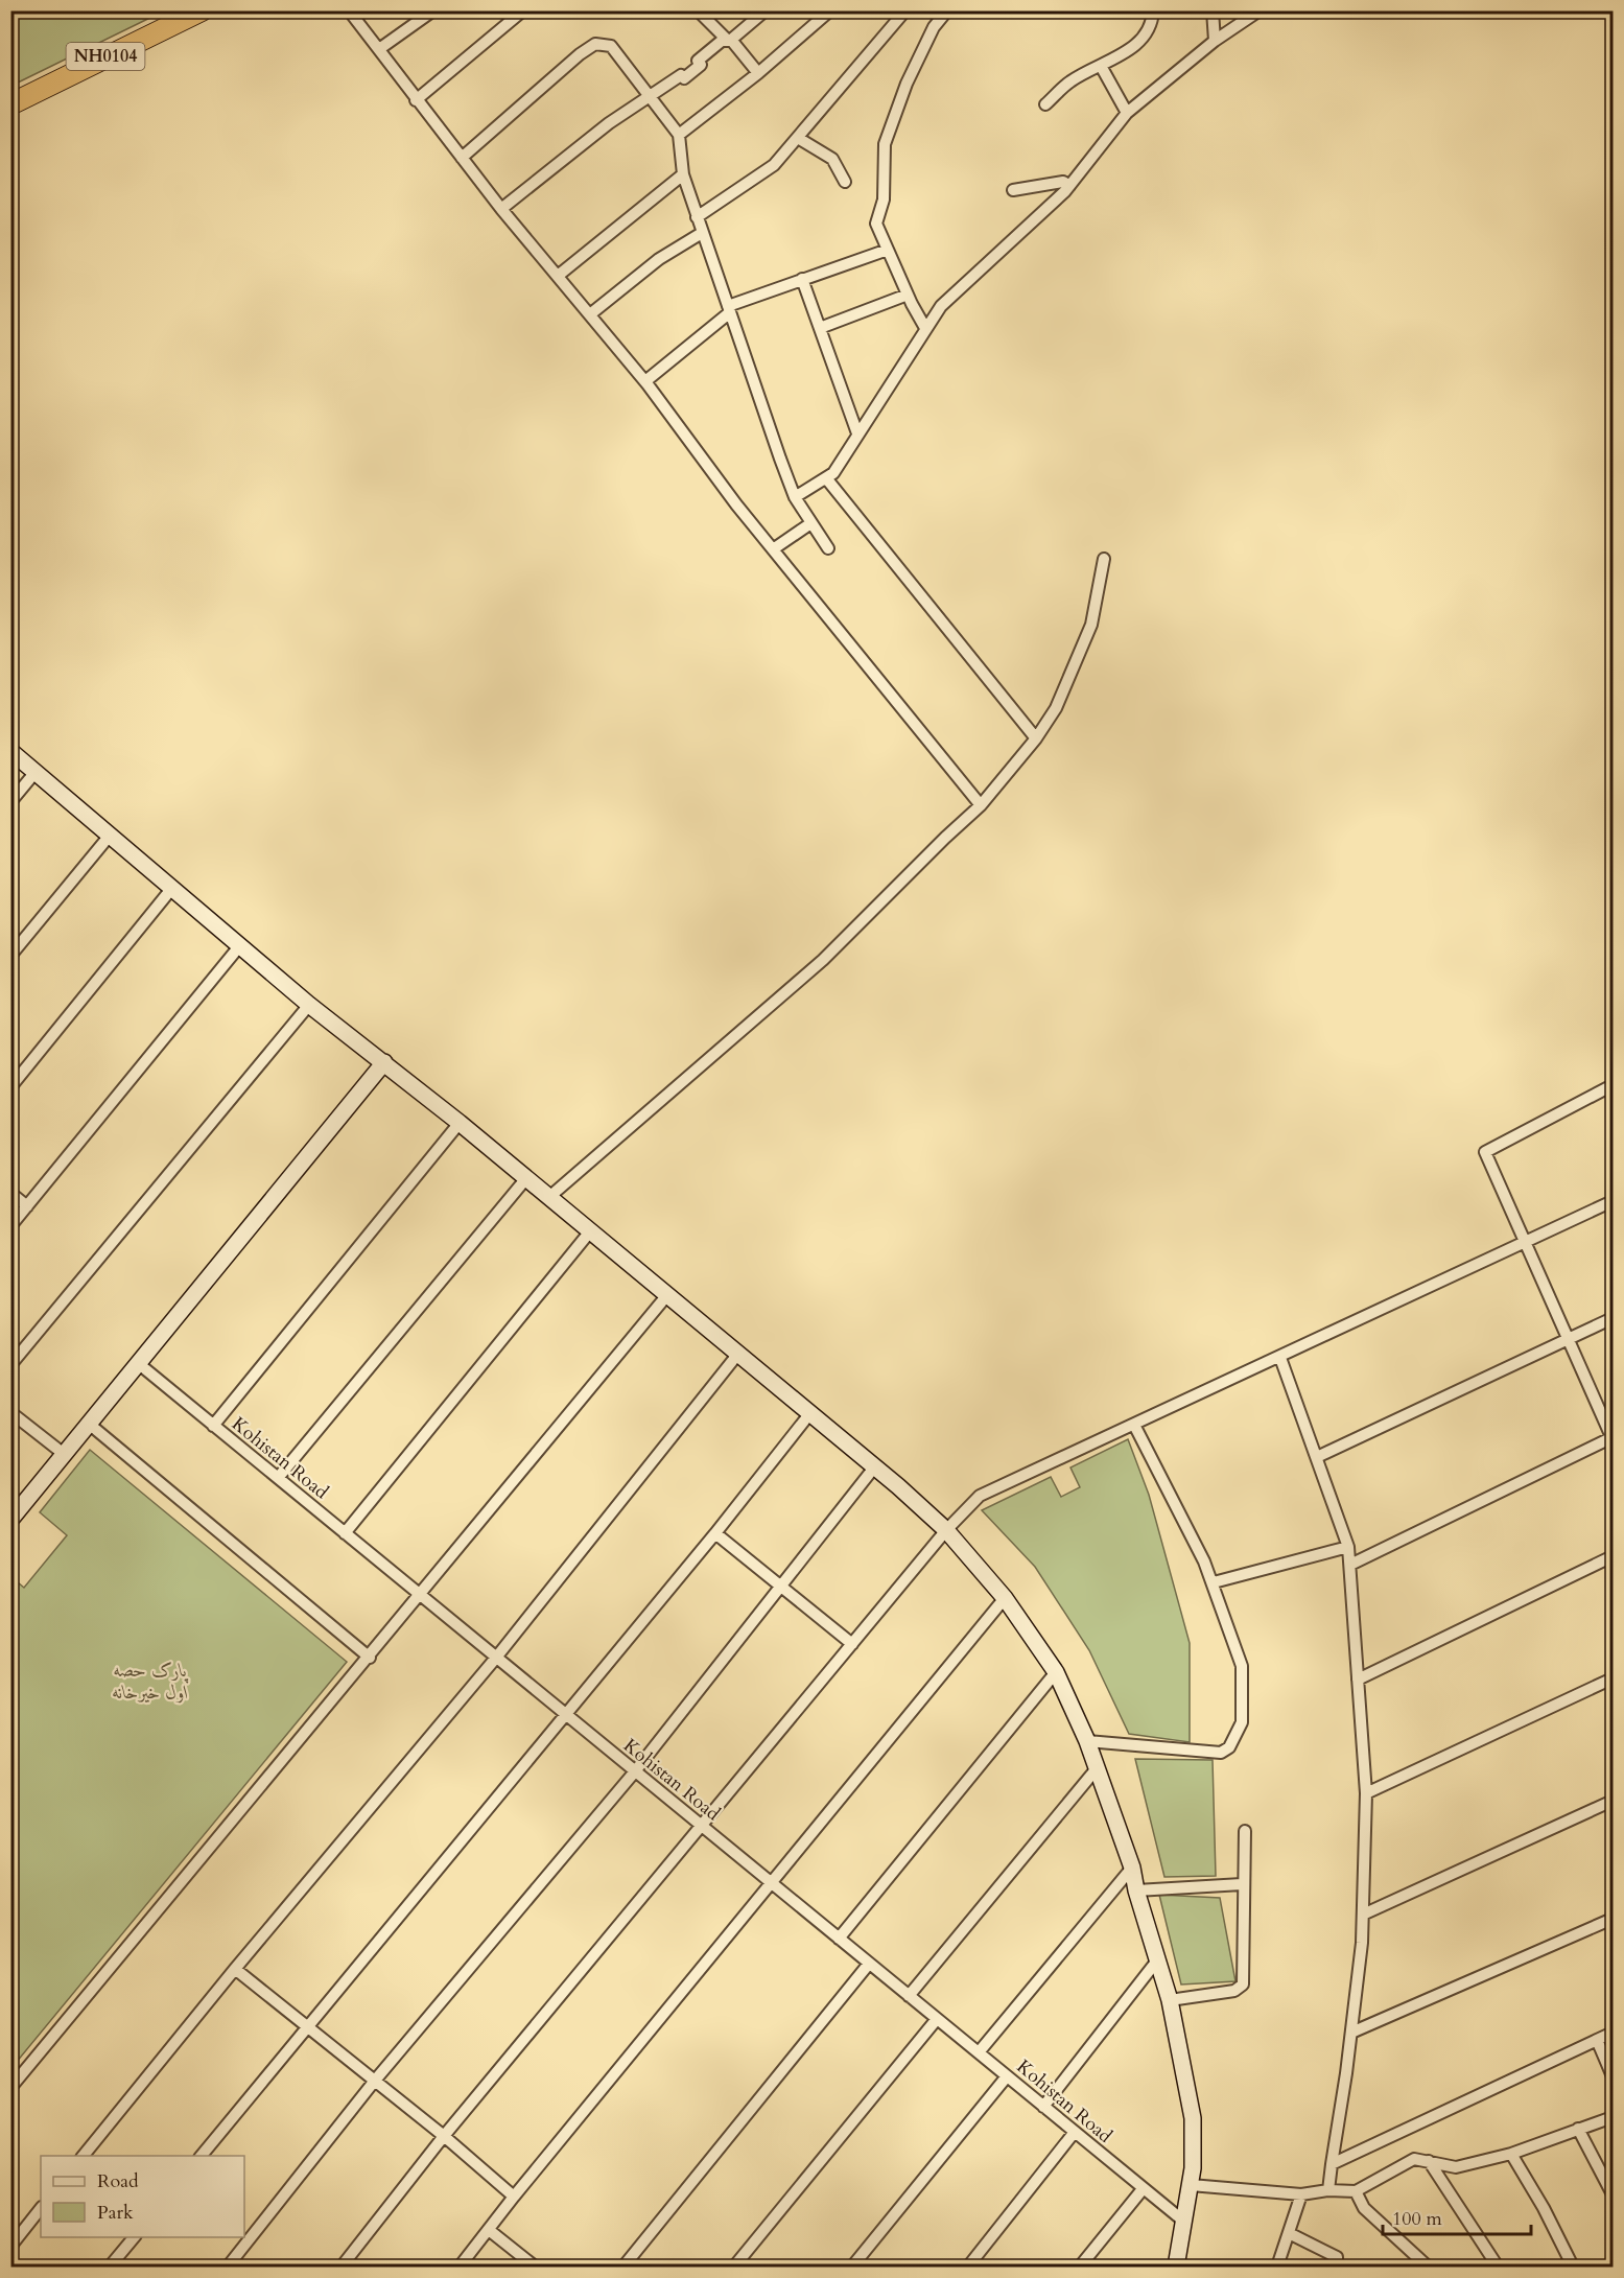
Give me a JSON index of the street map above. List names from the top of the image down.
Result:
{
  "streets": {
    "highway": ["NH0104"],
    "street": ["Kohistan Road"]
  },
  "parks": ["پارک حصه اول خیرخانه"],
  "legend": ["Road", "Park"],
  "scale_bar": "100 m"
}
